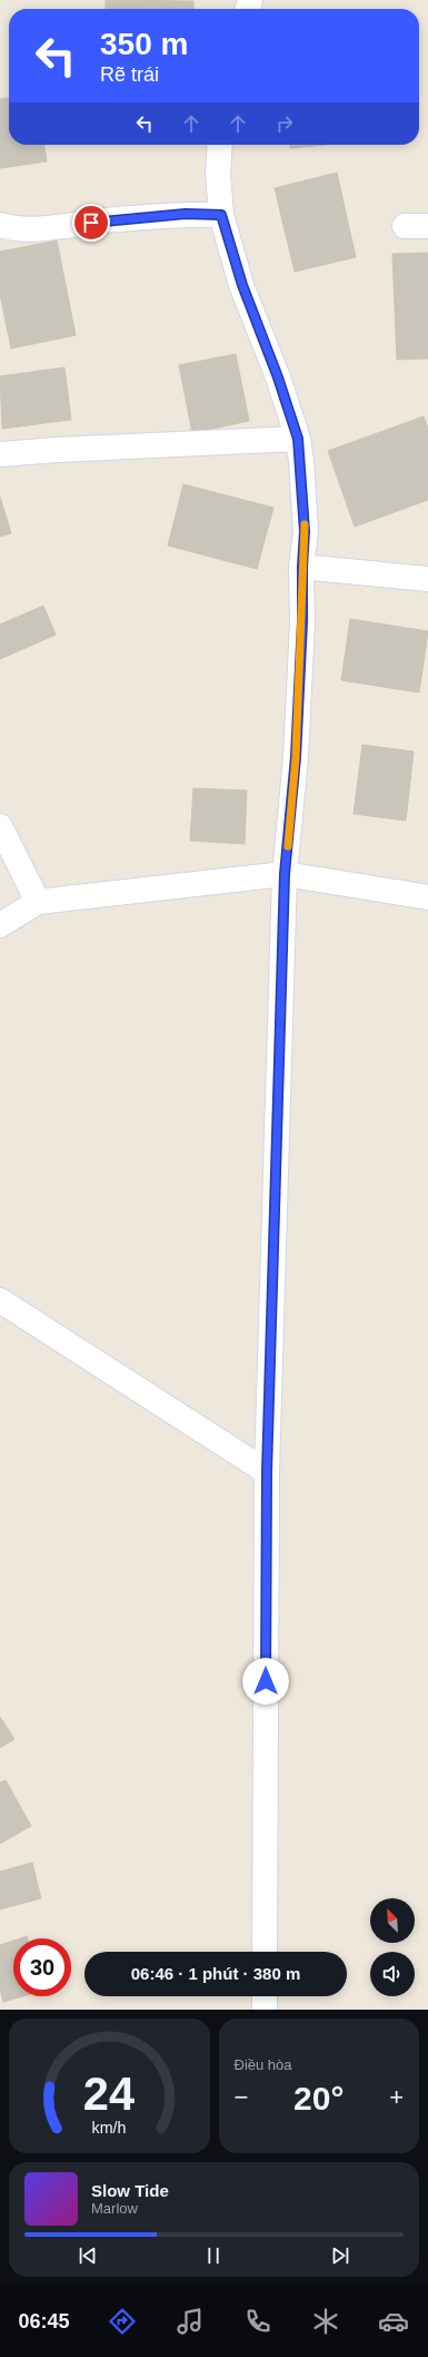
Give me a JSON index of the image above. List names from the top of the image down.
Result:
{
  "north": "top left",
  "page": {
    "turn": ["350 m", "Rẽ trái"],
    "limit": "30",
    "trip": "06:46 · 1 phút · 380 m",
    "tile": "Điều hòa",
    "heat": ["−", "20°", "+"],
    "song": ["Slow Tide", "Marlow"],
    "tabs": "06:45",
    "gauge": ["24", "km/h"]
  }
}
